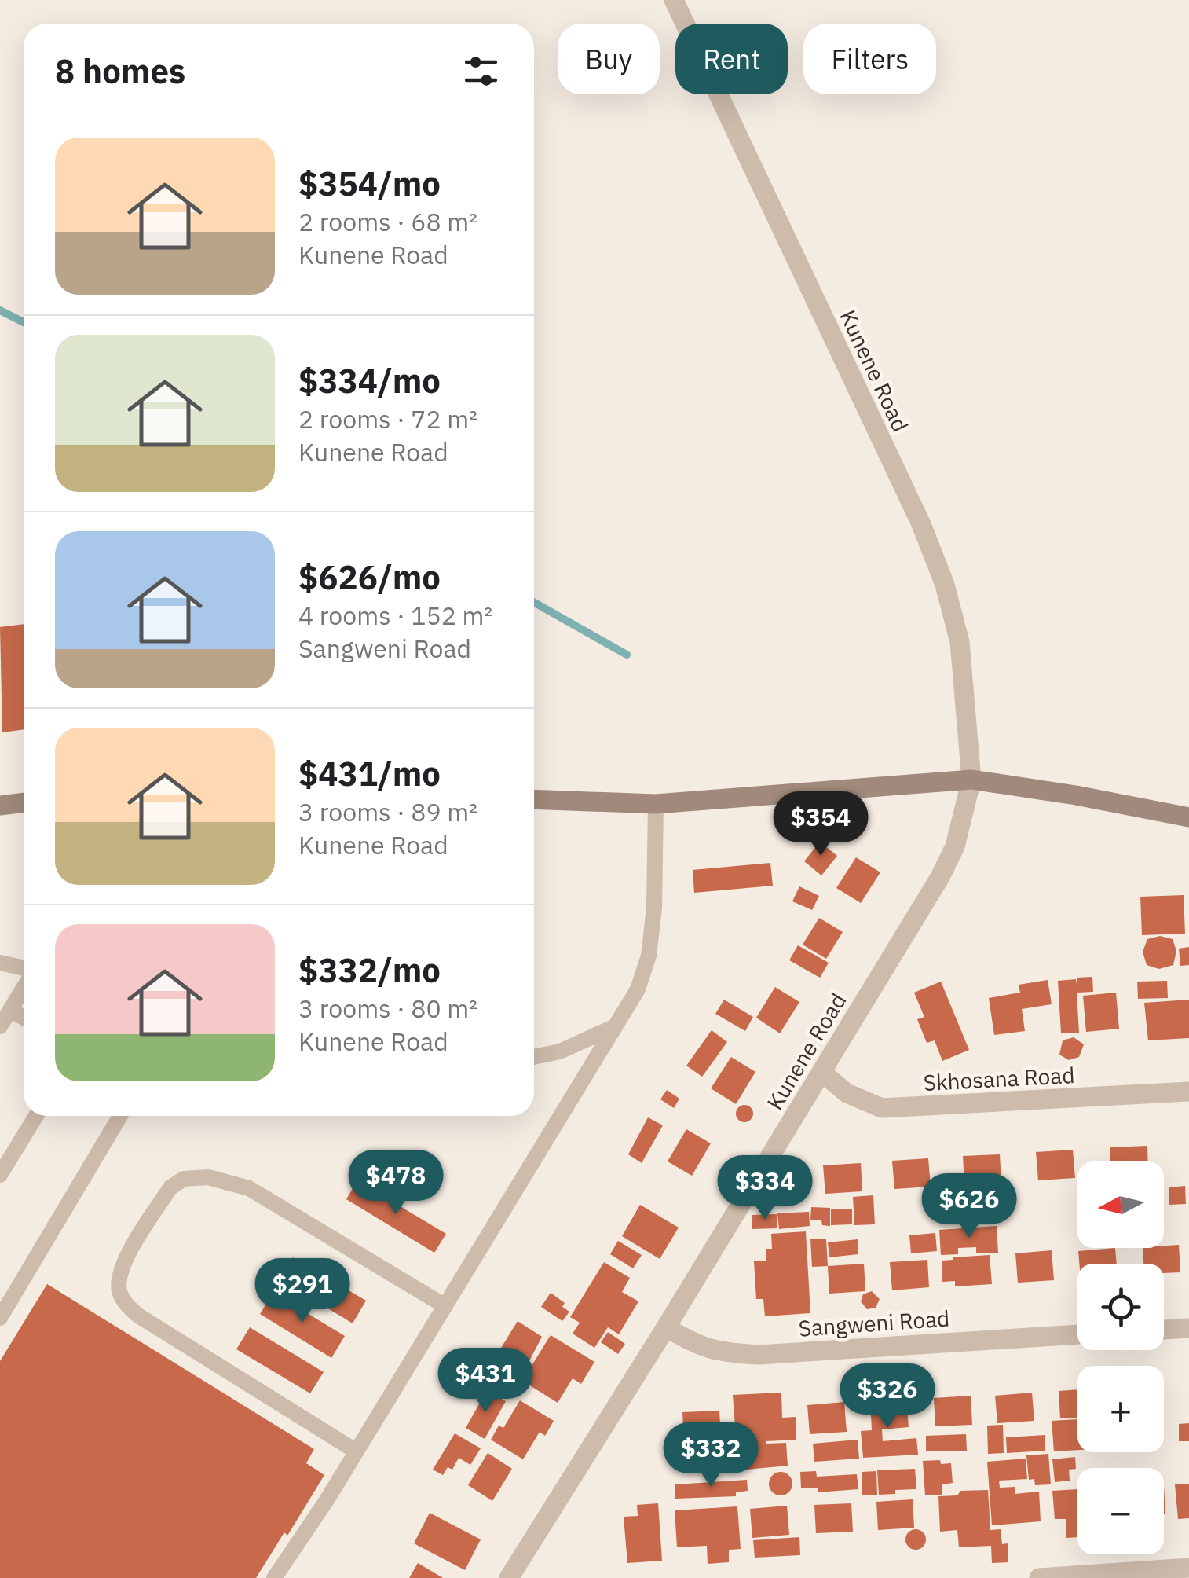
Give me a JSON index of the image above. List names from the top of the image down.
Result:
{
  "streets": {
    "street": ["Kunene Road", "Skhosana Road", "Sangweni Road"]
  },
  "crossings": [
    ["Kunene Road", "Skhosana Road"],
    ["Kunene Road", "Sangweni Road"]
  ],
  "north": "left",
  "page": {
    "chip": ["Buy", "Rent", "Filters"],
    "heading": "8 homes",
    "list": [
      {
        "name": "$354/mo",
        "note": "2 rooms · 68 m² · Kunene Road"
      },
      {
        "name": "$334/mo",
        "note": "2 rooms · 72 m² · Kunene Road"
      },
      {
        "name": "$626/mo",
        "note": "4 rooms · 152 m² · Sangweni Road"
      },
      {
        "name": "$431/mo",
        "note": "3 rooms · 89 m² · Kunene Road"
      },
      {
        "name": "$332/mo",
        "note": "3 rooms · 80 m² · Kunene Road"
      }
    ],
    "price": [
      "$354",
      "$478",
      "$334",
      "$626",
      "$291",
      "$431",
      "$326",
      "$332"
    ],
    "map_buttons": ["+", "−"]
  }
}
